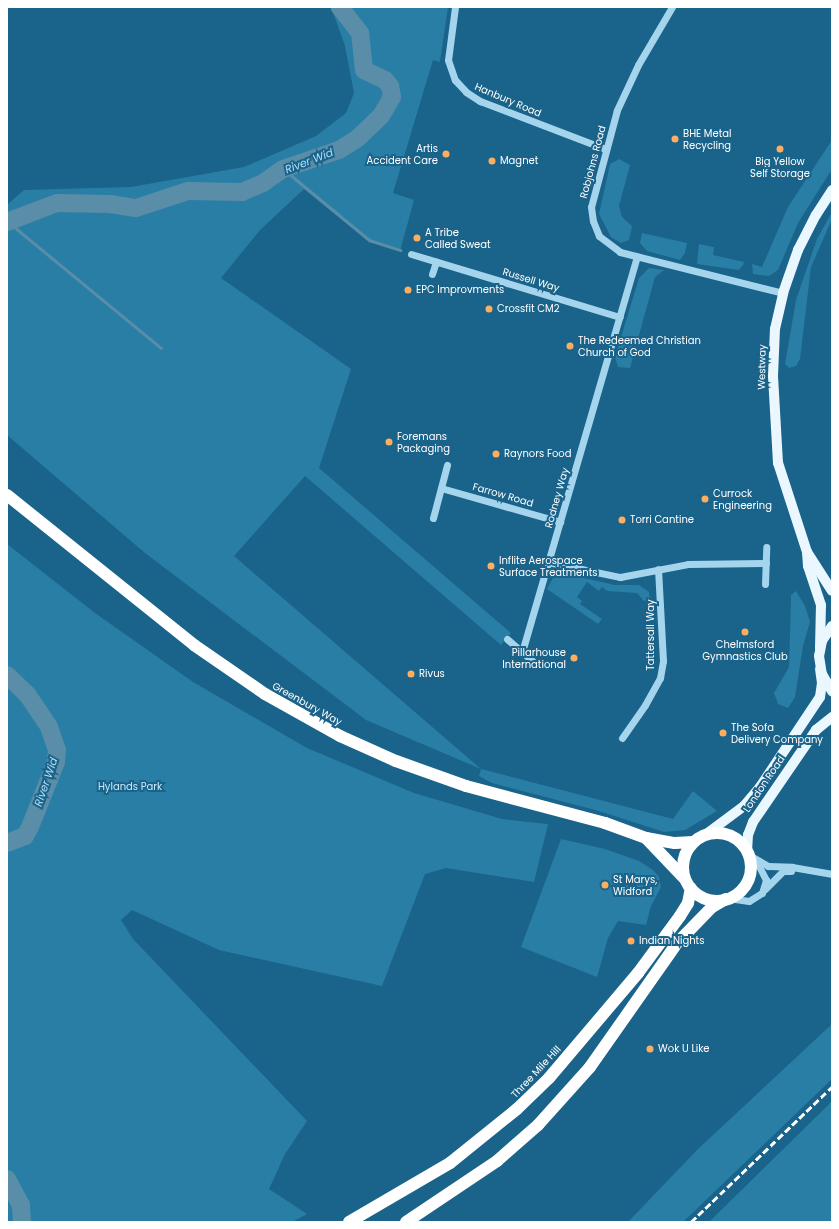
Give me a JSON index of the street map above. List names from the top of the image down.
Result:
{
  "streets": {
    "highway": ["Greenbury Way", "Three Mile Hill"],
    "main road": ["Westway", "London Road"],
    "street": [
      "Hanbury Road",
      "Robjohns Road",
      "Russell Way",
      "Farrow Road",
      "Rodney Way",
      "Tattersall Way"
    ]
  },
  "crossings": [
    ["Hanbury Road", "Robjohns Road"],
    ["Robjohns Road", "Westway"],
    ["Robjohns Road", "Rodney Way"],
    ["Russell Way", "Rodney Way"],
    ["Westway", "London Road"],
    ["Farrow Road", "Rodney Way"],
    ["Greenbury Way", "London Road"],
    ["Greenbury Way", "Three Mile Hill"],
    ["London Road", "Three Mile Hill"]
  ],
  "water": ["River Wid"],
  "parks": ["Hylands Park"],
  "places": [
    "BHE Metal Recycling",
    "Big Yellow Self Storage",
    "Artis Accident Care",
    "Magnet",
    "A Tribe Called Sweat",
    "EPC Improvments",
    "Crossfit CM2",
    "The Redeemed Christian Church of God",
    "Foremans Packaging",
    "Raynors Food",
    "Currock Engineering",
    "Torri Cantine",
    "Inflite Aerospace Surface Treatments",
    "Chelmsford Gymnastics Club",
    "Pillarhouse International",
    "Rivus",
    "The Sofa Delivery Company",
    "St Marys, Widford",
    "Indian Nights",
    "Wok U Like"
  ]
}
